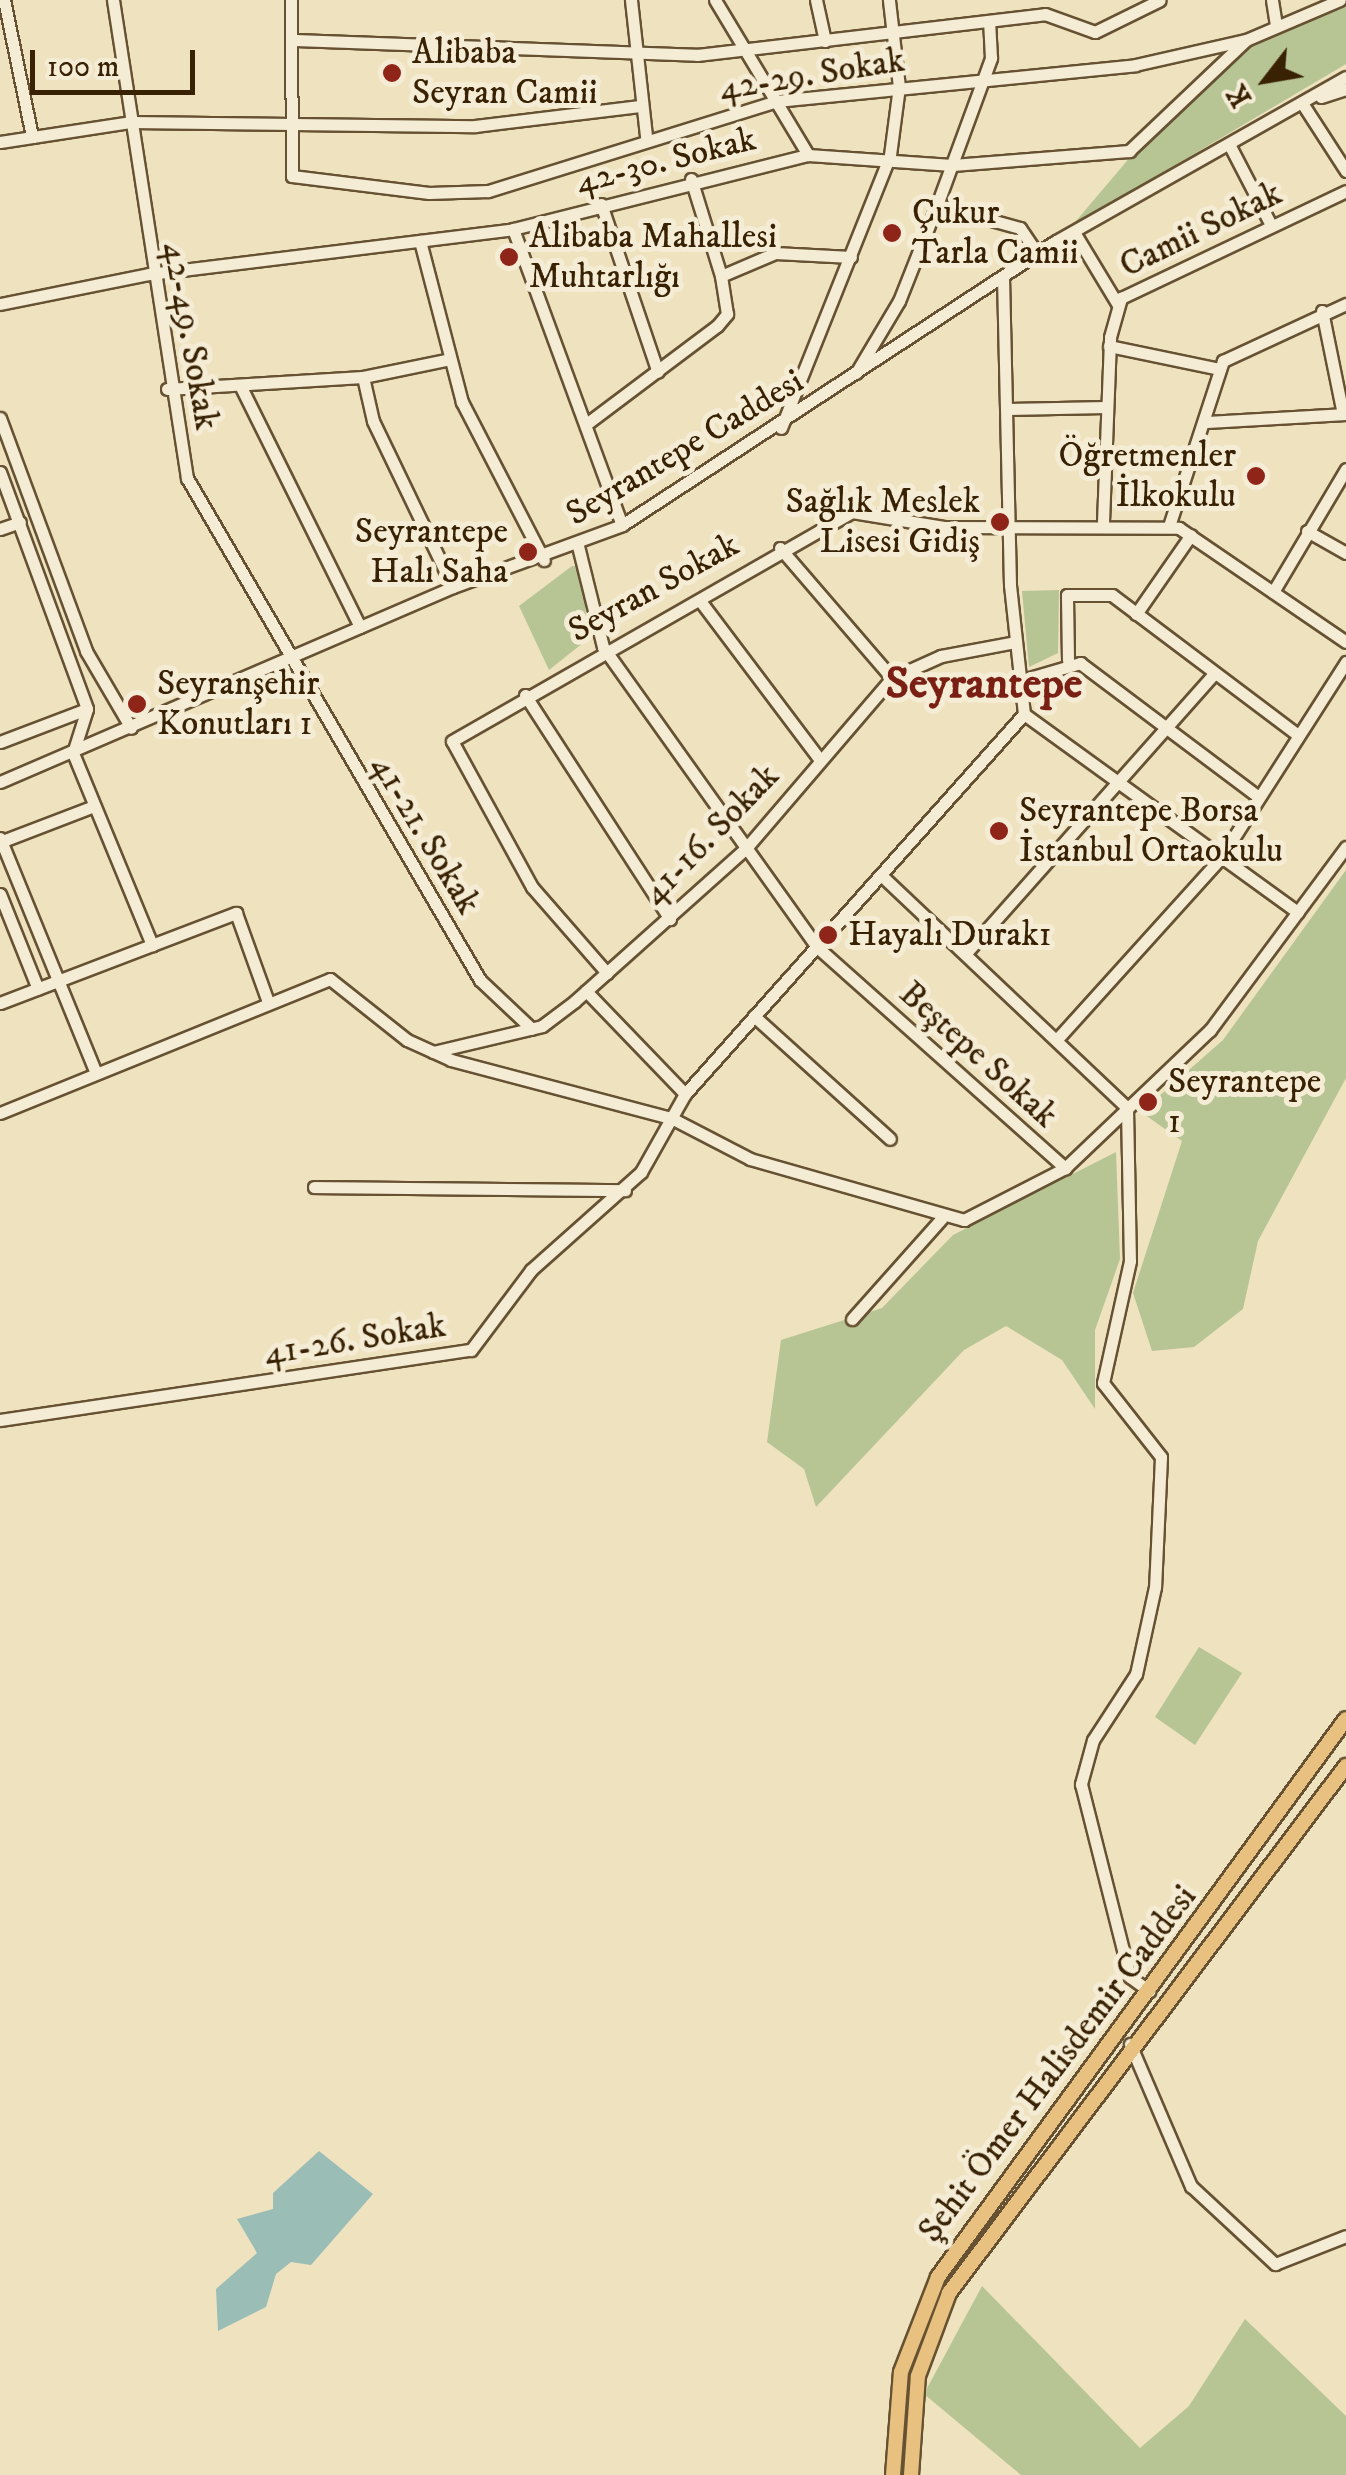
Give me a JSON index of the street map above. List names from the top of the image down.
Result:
{
  "streets": {
    "main road": ["Şehit Ömer Halisdemir Caddesi"],
    "street": [
      "42-29. Sokak",
      "42-30. Sokak",
      "Camii Sokak",
      "42-49. Sokak",
      "Seyrantepe Caddesi",
      "Seyran Sokak",
      "41-21. Sokak",
      "41-16. Sokak",
      "Beştepe Sokak",
      "41-26. Sokak"
    ]
  },
  "crossings": [
    ["42-29. Sokak", "42-30. Sokak"],
    ["42-30. Sokak", "42-49. Sokak"],
    ["Camii Sokak", "Seyran Sokak"],
    ["42-49. Sokak", "Seyrantepe Caddesi"],
    ["42-49. Sokak", "41-21. Sokak"],
    ["Seyrantepe Caddesi", "41-21. Sokak"],
    ["Seyran Sokak", "41-16. Sokak"],
    ["Seyran Sokak", "Beştepe Sokak"],
    ["41-21. Sokak", "41-16. Sokak"],
    ["41-16. Sokak", "Beştepe Sokak"],
    ["Beştepe Sokak", "41-26. Sokak"]
  ],
  "districts": ["Seyrantepe"],
  "places": [
    "Alibaba Seyran Camii",
    "Çukur Tarla Camii",
    "Alibaba Mahallesi Muhtarlığı",
    "Öğretmenler İlkokulu",
    "Sağlık Meslek Lisesi Gidiş",
    "Seyrantepe Halı Saha",
    "Seyranşehir Konutları 1",
    "Seyrantepe Borsa İstanbul Ortaokulu",
    "Hayalı Durak1",
    "Seyrantepe 1"
  ],
  "scale_bar": "100 m",
  "north": "bottom left"
}
